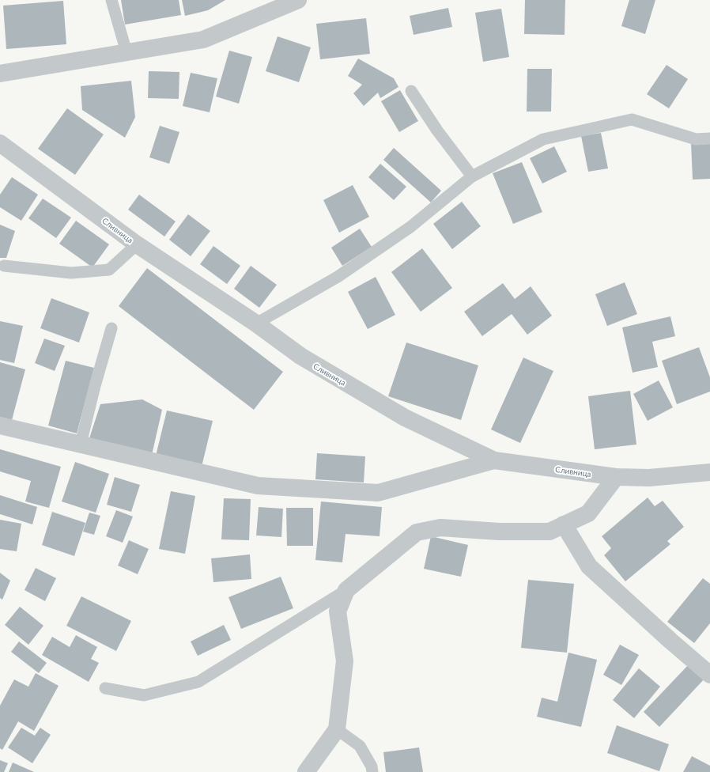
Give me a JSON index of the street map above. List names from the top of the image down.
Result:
{
  "streets": {
    "street": ["Сливница"]
  }
}
